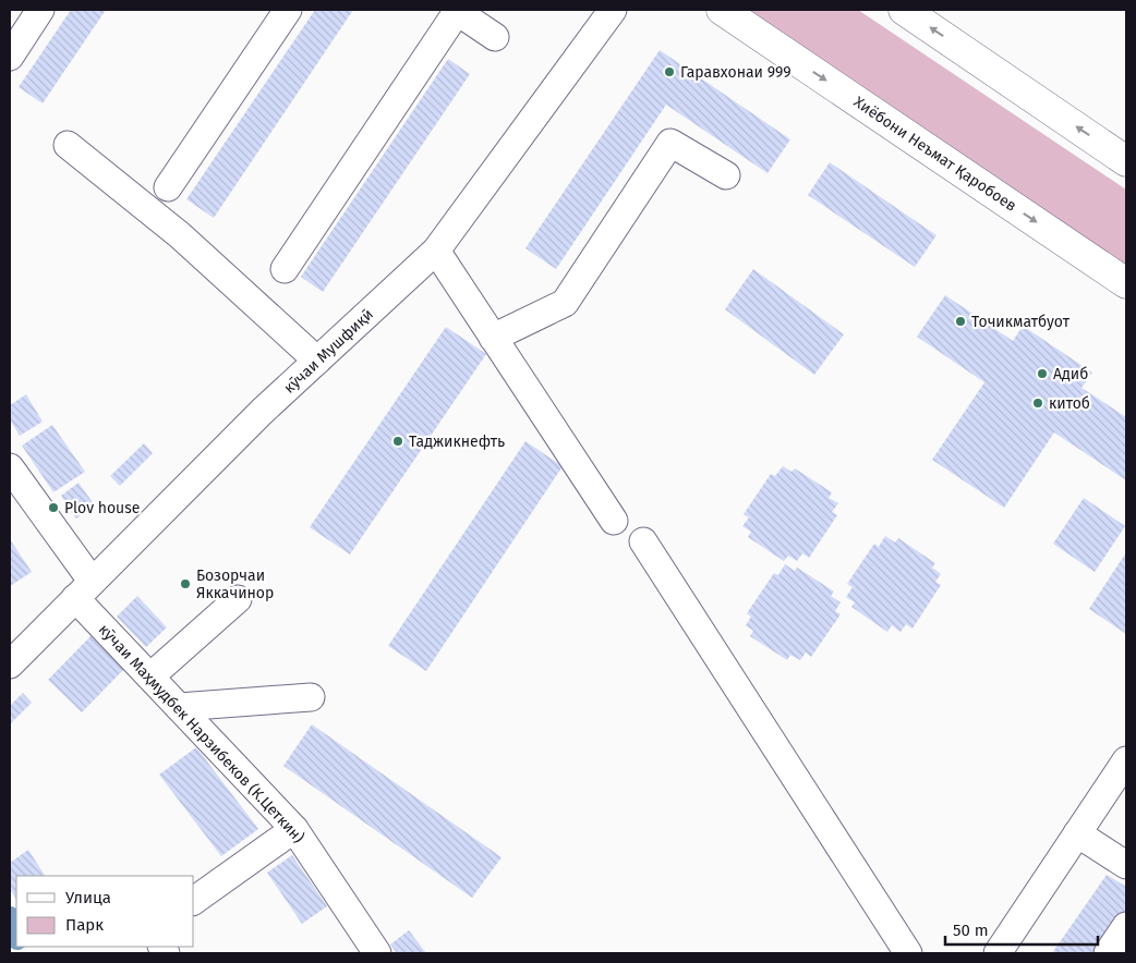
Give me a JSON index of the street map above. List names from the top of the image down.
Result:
{
  "streets": {
    "highway": ["Хиёбони Неъмат Қаробоев"],
    "street": ["кӯчаи Мушфиқӣ", "кӯчаи Маҳмудбек Нарзибеков (К.Цеткин)"]
  },
  "crossings": [
    ["кӯчаи Мушфиқӣ", "кӯчаи Маҳмудбек Нарзибеков (К.Цеткин)"]
  ],
  "places": [
    "Гаравхонаи 999",
    "Точикматбуот",
    "Адиб",
    "китоб",
    "Таджикнефть",
    "Plov house",
    "Бозорчаи Яккачинор"
  ],
  "legend": ["Улица", "Парк"],
  "scale_bar": "50 m"
}
